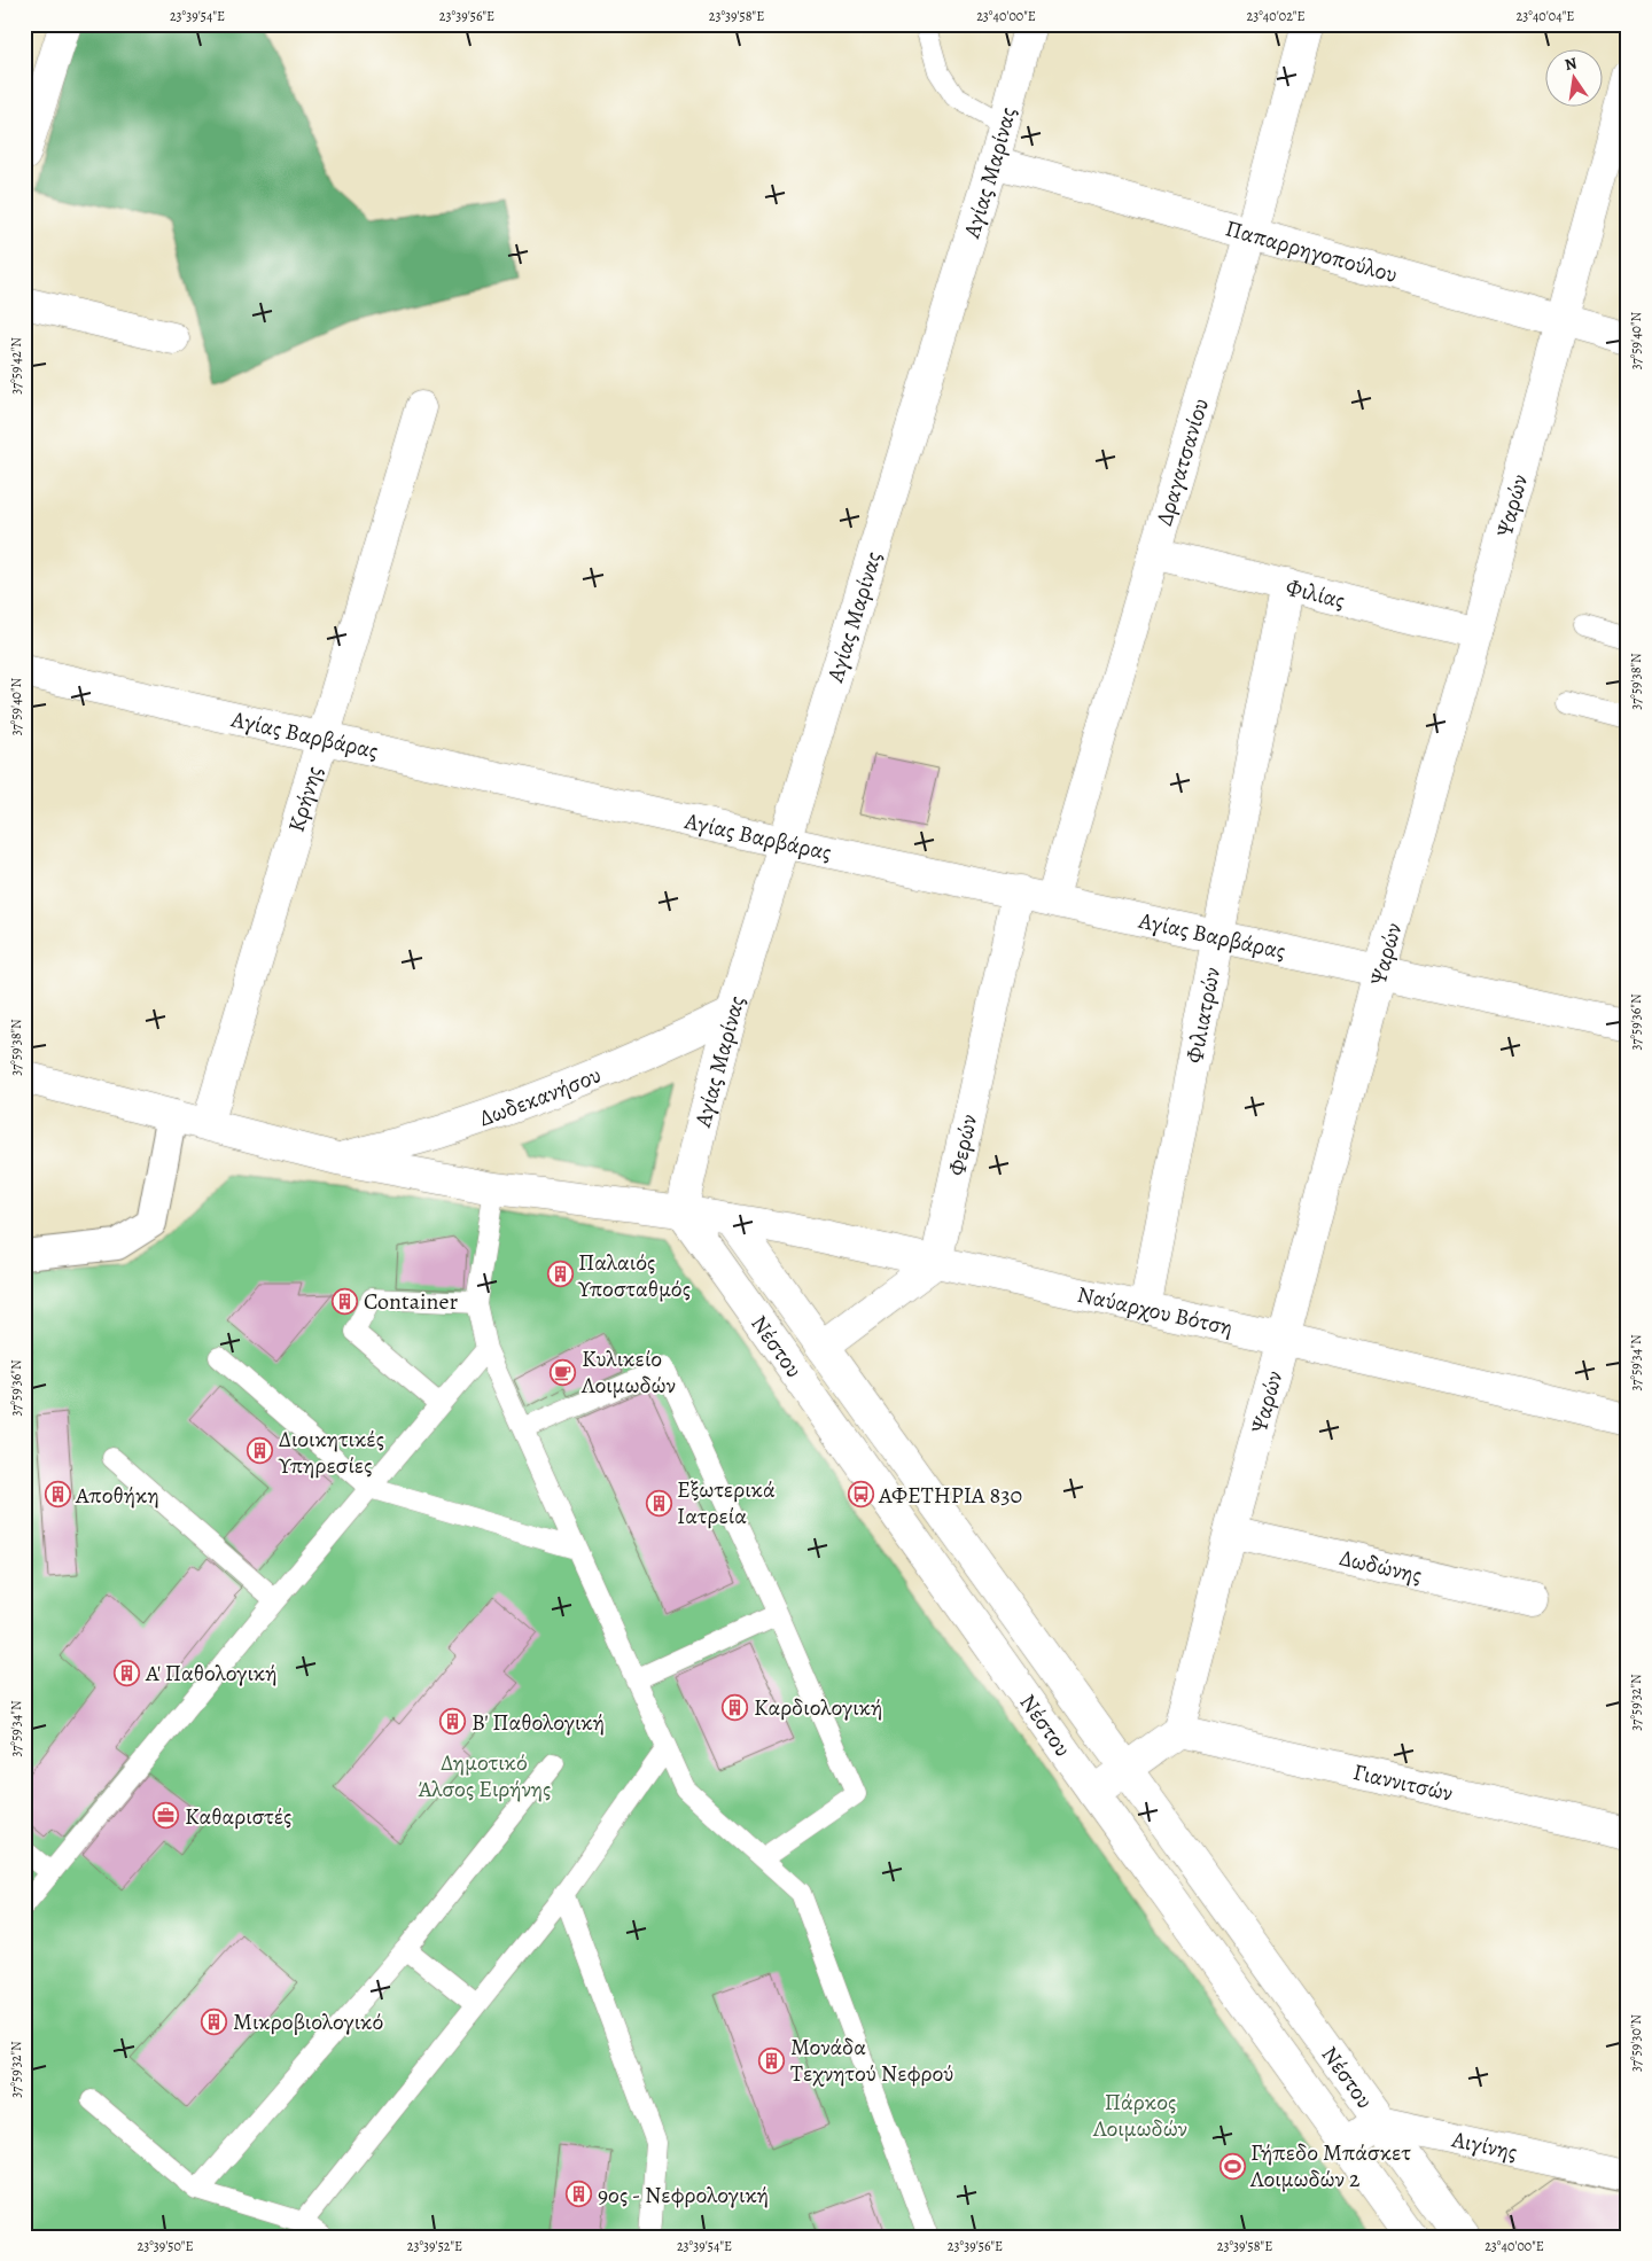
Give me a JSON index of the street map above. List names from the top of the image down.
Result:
{
  "streets": {
    "street": [
      "Αγίας Μαρίνας",
      "Παπαρρηγοπούλου",
      "Δραγατσανίου",
      "Ψαρών",
      "Φιλίας",
      "Αγίας Βαρβάρας",
      "Κρήνης",
      "Φιλιατρών",
      "Δωδεκανήσου",
      "Φερών",
      "Ναύαρχου Βότση",
      "Νέστου",
      "Δωδώνης",
      "Γιαννιτσών",
      "Αιγίνης"
    ]
  },
  "crossings": [
    ["Αγίας Μαρίνας", "Παπαρρηγοπούλου"],
    ["Αγίας Μαρίνας", "Αγίας Βαρβάρας"],
    ["Αγίας Μαρίνας", "Δωδεκανήσου"],
    ["Αγίας Μαρίνας", "Ναύαρχου Βότση"],
    ["Αγίας Μαρίνας", "Νέστου"],
    ["Παπαρρηγοπούλου", "Δραγατσανίου"],
    ["Παπαρρηγοπούλου", "Ψαρών"],
    ["Δραγατσανίου", "Φιλίας"],
    ["Δραγατσανίου", "Αγίας Βαρβάρας"],
    ["Ψαρών", "Φιλίας"],
    ["Ψαρών", "Αγίας Βαρβάρας"],
    ["Ψαρών", "Ναύαρχου Βότση"],
    ["Ψαρών", "Δωδώνης"],
    ["Ψαρών", "Γιαννιτσών"],
    ["Φιλίας", "Φιλιατρών"],
    ["Αγίας Βαρβάρας", "Κρήνης"],
    ["Αγίας Βαρβάρας", "Φιλιατρών"],
    ["Αγίας Βαρβάρας", "Φερών"],
    ["Κρήνης", "Δωδεκανήσου"],
    ["Φιλιατρών", "Ναύαρχου Βότση"],
    ["Δωδεκανήσου", "Ναύαρχου Βότση"],
    ["Δωδεκανήσου", "Νέστου"],
    ["Φερών", "Ναύαρχου Βότση"],
    ["Ναύαρχου Βότση", "Νέστου"],
    ["Νέστου", "Αιγίνης"]
  ],
  "parks": ["Δημοτικό Άλσος Ειρήνης", "Πάρκος Λοιμωδών"],
  "places": {
    "building": [
      "Παλαιός Υποσταθμός",
      "Container",
      "Διοικητικές Υπηρεσίες",
      "Αποθήκη",
      "Εξωτερικά Ιατρεία",
      "Α' Παθολογική",
      "Καρδιολογική",
      "Β' Παθολογική",
      "Μικροβιολογικό",
      "Μονάδα Τεχνητού Νεφρού",
      "9ος - Νεφρολογική"
    ],
    "cafe": ["Κυλικείο Λοιμωδών"],
    "bus stop": ["ΑΦΕΤΗΡΙΑ 830"],
    "office": ["Καθαριστές"],
    "sports": ["Γήπεδο Μπάσκετ Λοιμωδών 2"]
  },
  "north": "top",
  "coordinates": [
    "23°39'54\"E",
    "23°39'56\"E",
    "23°39'58\"E",
    "23°40'00\"E",
    "23°40'02\"E",
    "23°40'04\"E",
    "37°59'40\"N",
    "37°59'42\"N",
    "37°59'38\"N",
    "37°59'36\"N",
    "37°59'34\"N",
    "37°59'32\"N",
    "37°59'30\"N",
    "23°39'50\"E",
    "23°39'52\"E"
  ]
}
